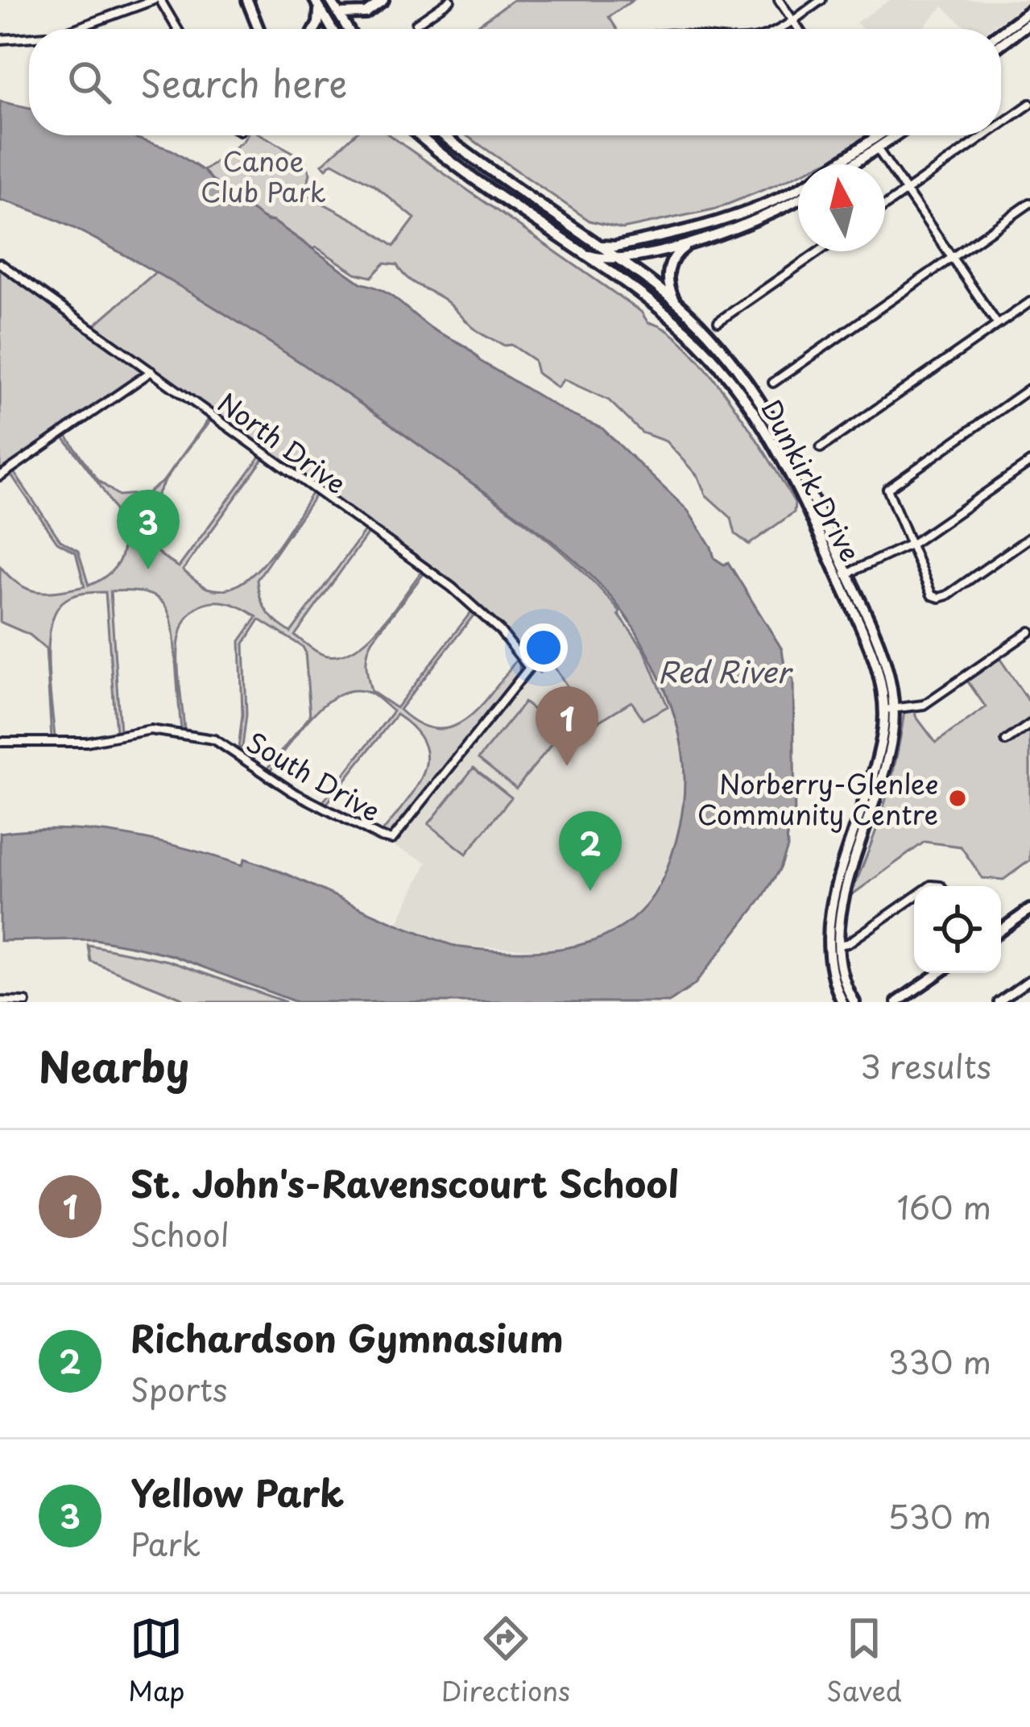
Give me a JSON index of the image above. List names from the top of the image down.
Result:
{
  "streets": {
    "main road": ["Dunkirk Drive"],
    "street": ["North Drive", "South Drive"]
  },
  "crossings": [
    ["North Drive", "South Drive"]
  ],
  "water": ["Red River"],
  "parks": ["Canoe Club Park"],
  "places": ["Norberry-Glenlee Community Centre"],
  "north": "top",
  "page": {
    "search": "Search here",
    "pins": ["3", "1", "2"],
    "heading": ["Nearby", "3 results"],
    "list": [
      {
        "mark": "1",
        "name": "St. John's-Ravenscourt School",
        "note": "School",
        "value": "160 m"
      },
      {
        "mark": "2",
        "name": "Richardson Gymnasium",
        "note": "Sports",
        "value": "330 m"
      },
      {
        "mark": "3",
        "name": "Yellow Park",
        "note": "Park",
        "value": "530 m"
      }
    ],
    "nav": ["Map", "Directions", "Saved"]
  }
}
